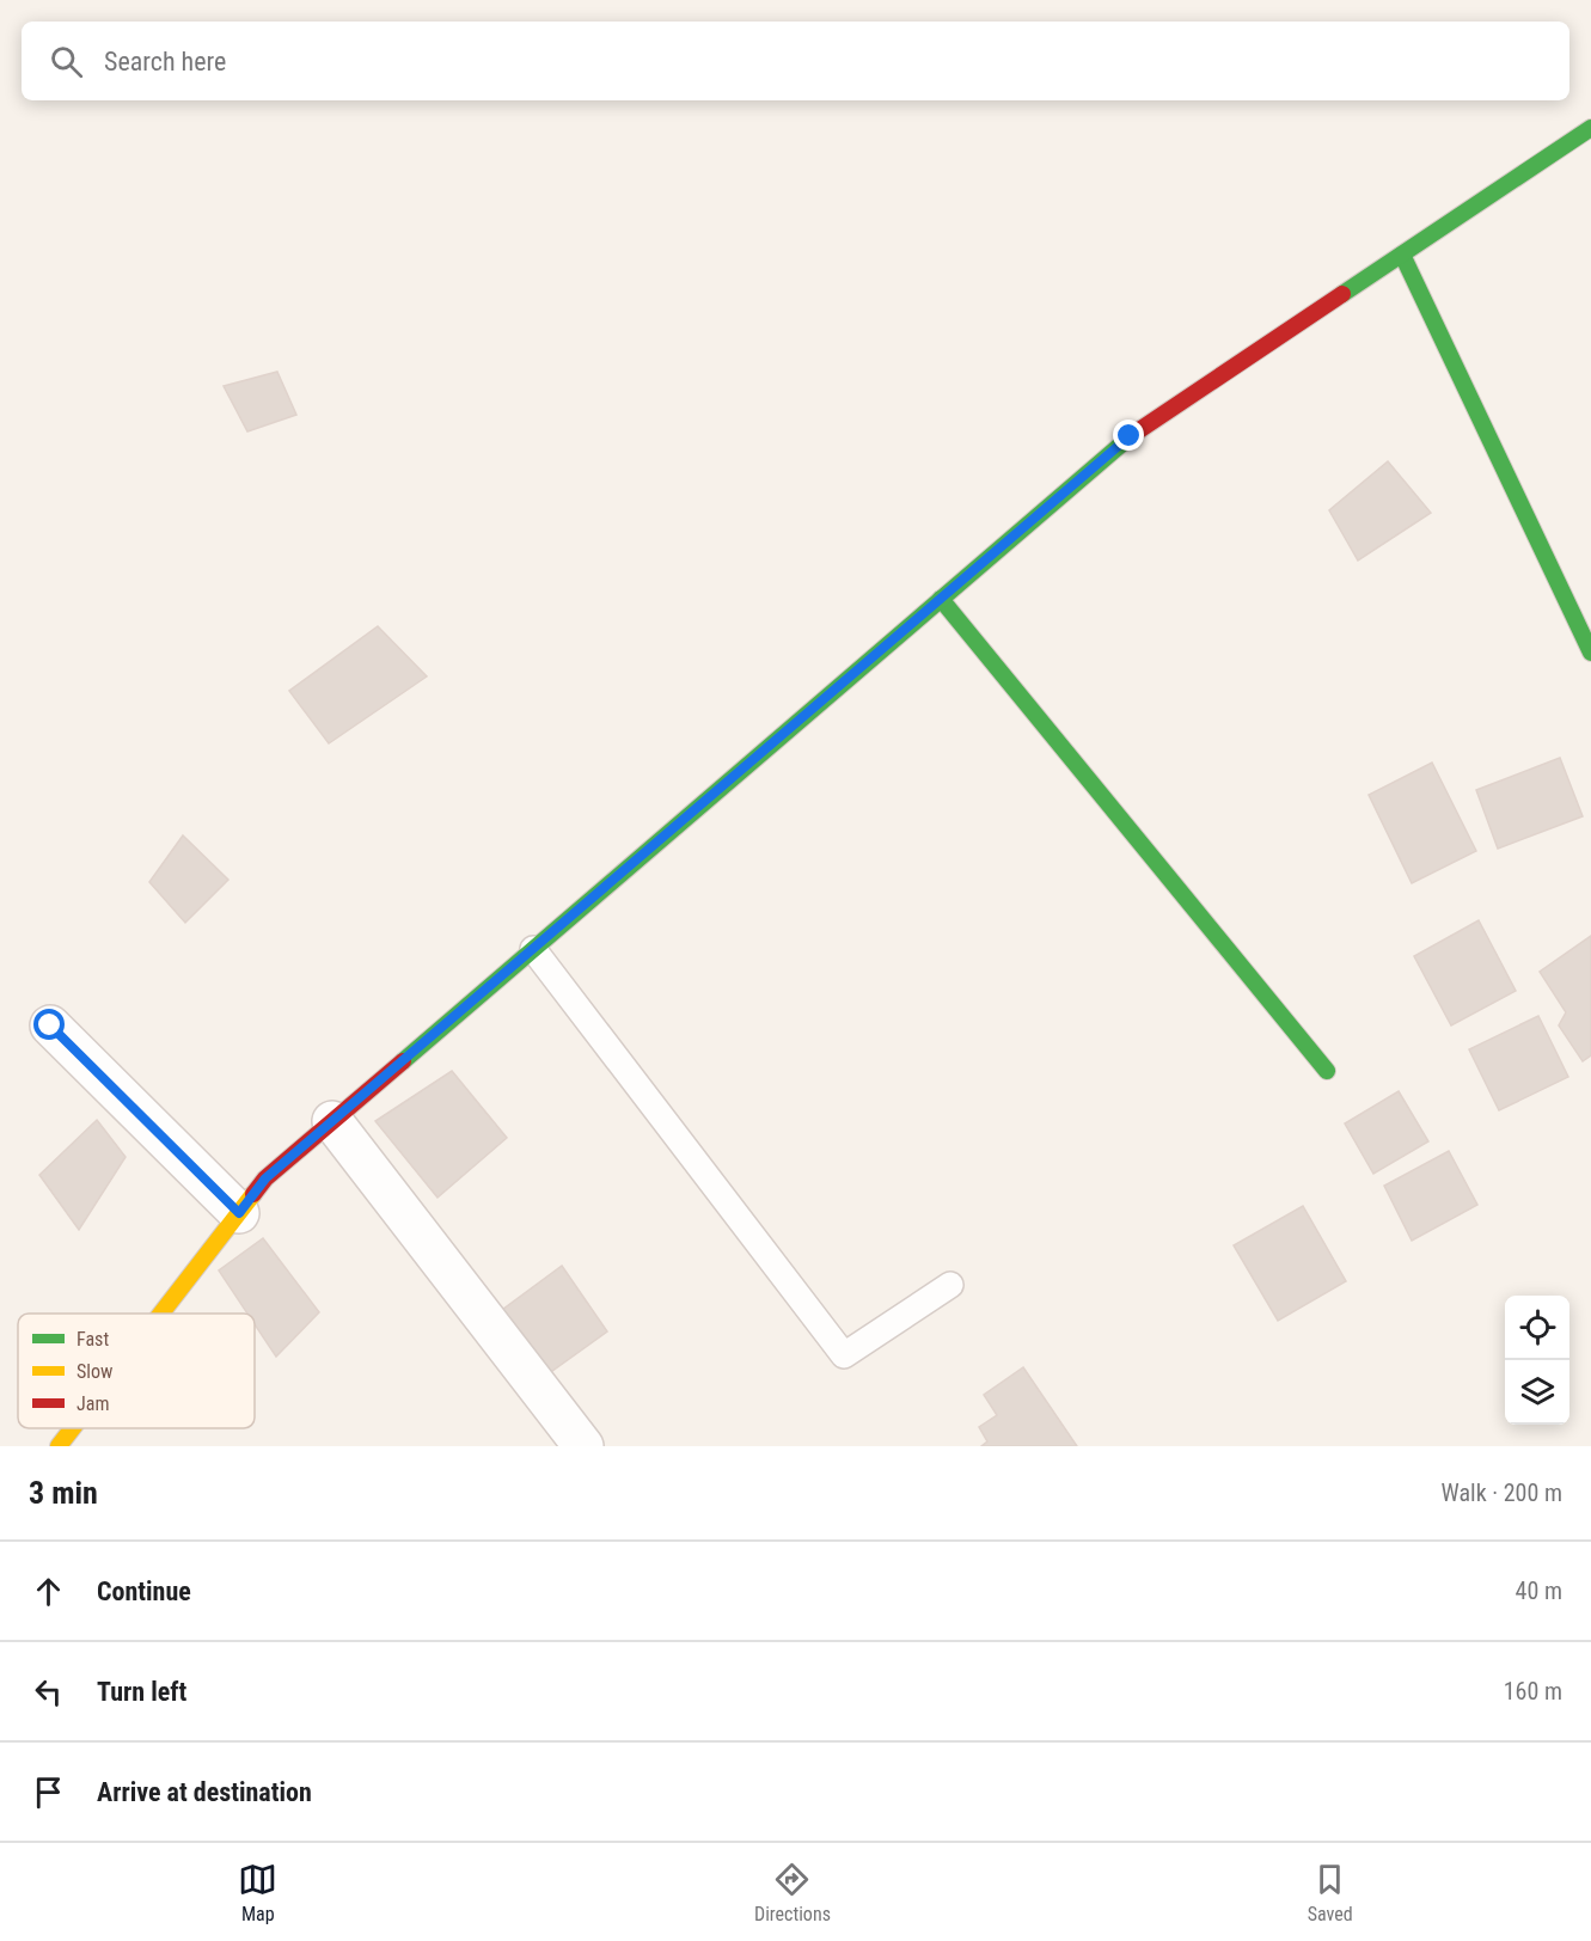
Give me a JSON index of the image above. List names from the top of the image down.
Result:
{
  "legend": ["Fast", "Slow", "Jam"],
  "page": {
    "search": "Search here",
    "heading": ["3 min", "Walk · 200 m"],
    "list": [
      ["Continue", "40 m"],
      ["Turn left", "160 m"],
      "Arrive at destination"
    ],
    "nav": ["Map", "Directions", "Saved"]
  }
}
